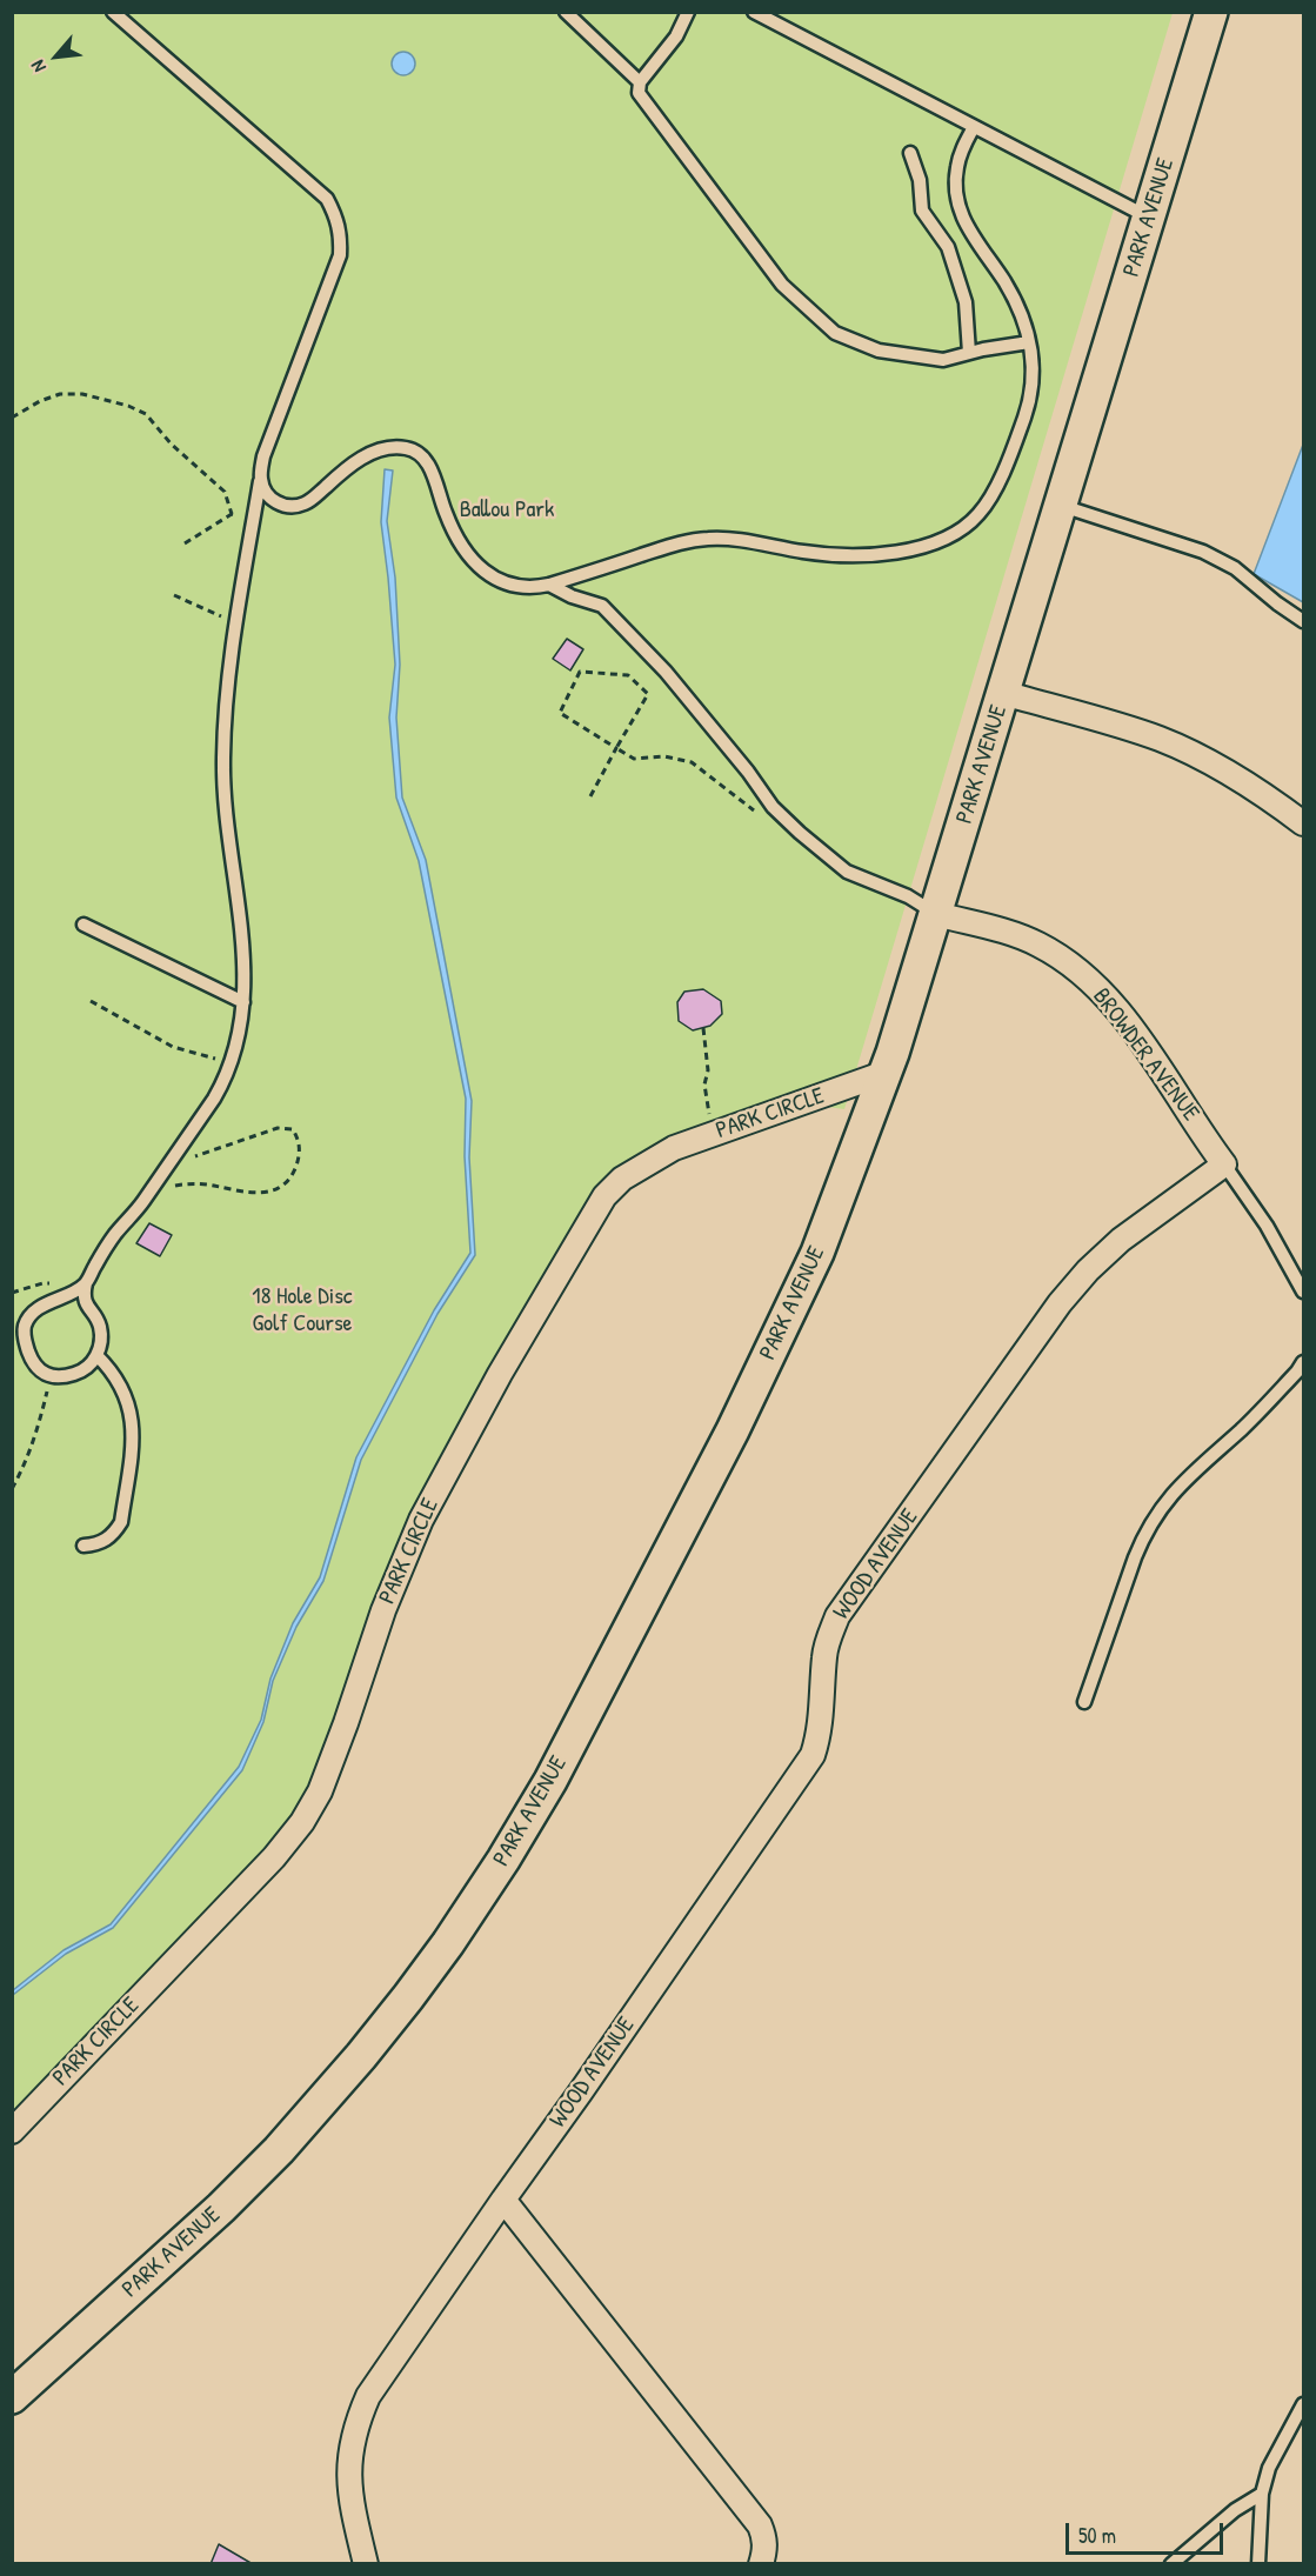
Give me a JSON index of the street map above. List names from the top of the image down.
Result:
{
  "streets": {
    "main road": ["PARK AVENUE"],
    "street": ["BROWDER AVENUE", "PARK CIRCLE", "WOOD AVENUE"]
  },
  "crossings": [
    ["PARK AVENUE", "BROWDER AVENUE"],
    ["PARK AVENUE", "PARK CIRCLE"],
    ["BROWDER AVENUE", "WOOD AVENUE"]
  ],
  "parks": ["Ballou Park", "18 Hole Disc Golf Course"],
  "scale_bar": "50 m",
  "north": "bottom left"
}
